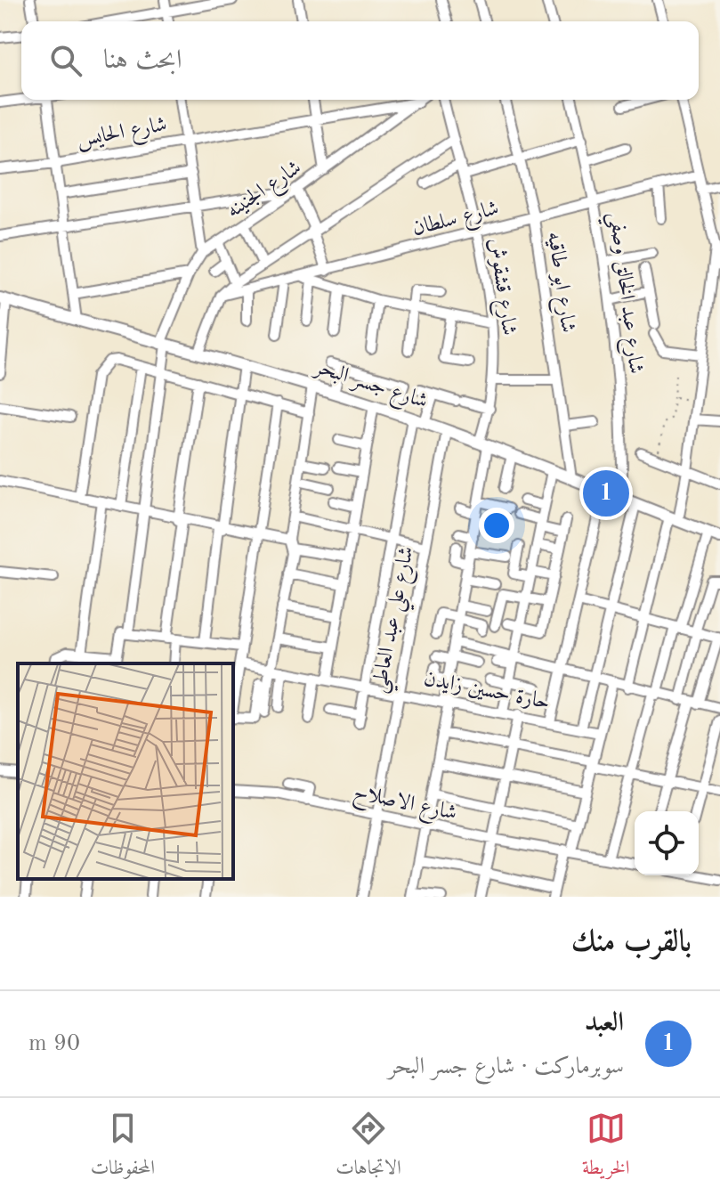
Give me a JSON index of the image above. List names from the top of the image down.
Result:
{
  "streets": {
    "main road": ["شارع جسر البحر"],
    "street": [
      "شارع الحايس",
      "شارع الجنينه",
      "شارع سلطان",
      "شارع ابو طاقيه",
      "شارع قشقوش",
      "شارع عبد الخالق وصفي",
      "شارع علي عبد العاطي",
      "حارة حسين زايدن",
      "شارع الاصلاح"
    ]
  },
  "crossings": [
    ["شارع الحايس", "شارع الجنينه"],
    ["شارع الجنينه", "شارع جسر البحر"],
    ["شارع سلطان", "شارع ابو طاقيه"],
    ["شارع سلطان", "شارع قشقوش"],
    ["شارع سلطان", "شارع عبد الخالق وصفي"],
    ["شارع ابو طاقيه", "شارع جسر البحر"],
    ["شارع قشقوش", "شارع جسر البحر"],
    ["شارع قشقوش", "حارة حسين زايدن"],
    ["شارع قشقوش", "شارع الاصلاح"],
    ["شارع عبد الخالق وصفي", "شارع جسر البحر"],
    ["شارع جسر البحر", "شارع علي عبد العاطي"],
    ["شارع علي عبد العاطي", "حارة حسين زايدن"],
    ["شارع علي عبد العاطي", "شارع الاصلاح"]
  ],
  "page": {
    "search": "ابحث هنا",
    "pins": "1",
    "heading": "بالقرب منك",
    "list": [
      {
        "mark": "1",
        "name": "العبد",
        "note": "سوبرماركت · شارع جسر البحر",
        "value": "90 m"
      }
    ],
    "nav": ["الخريطة", "الاتجاهات", "المحفوظات"]
  }
}
